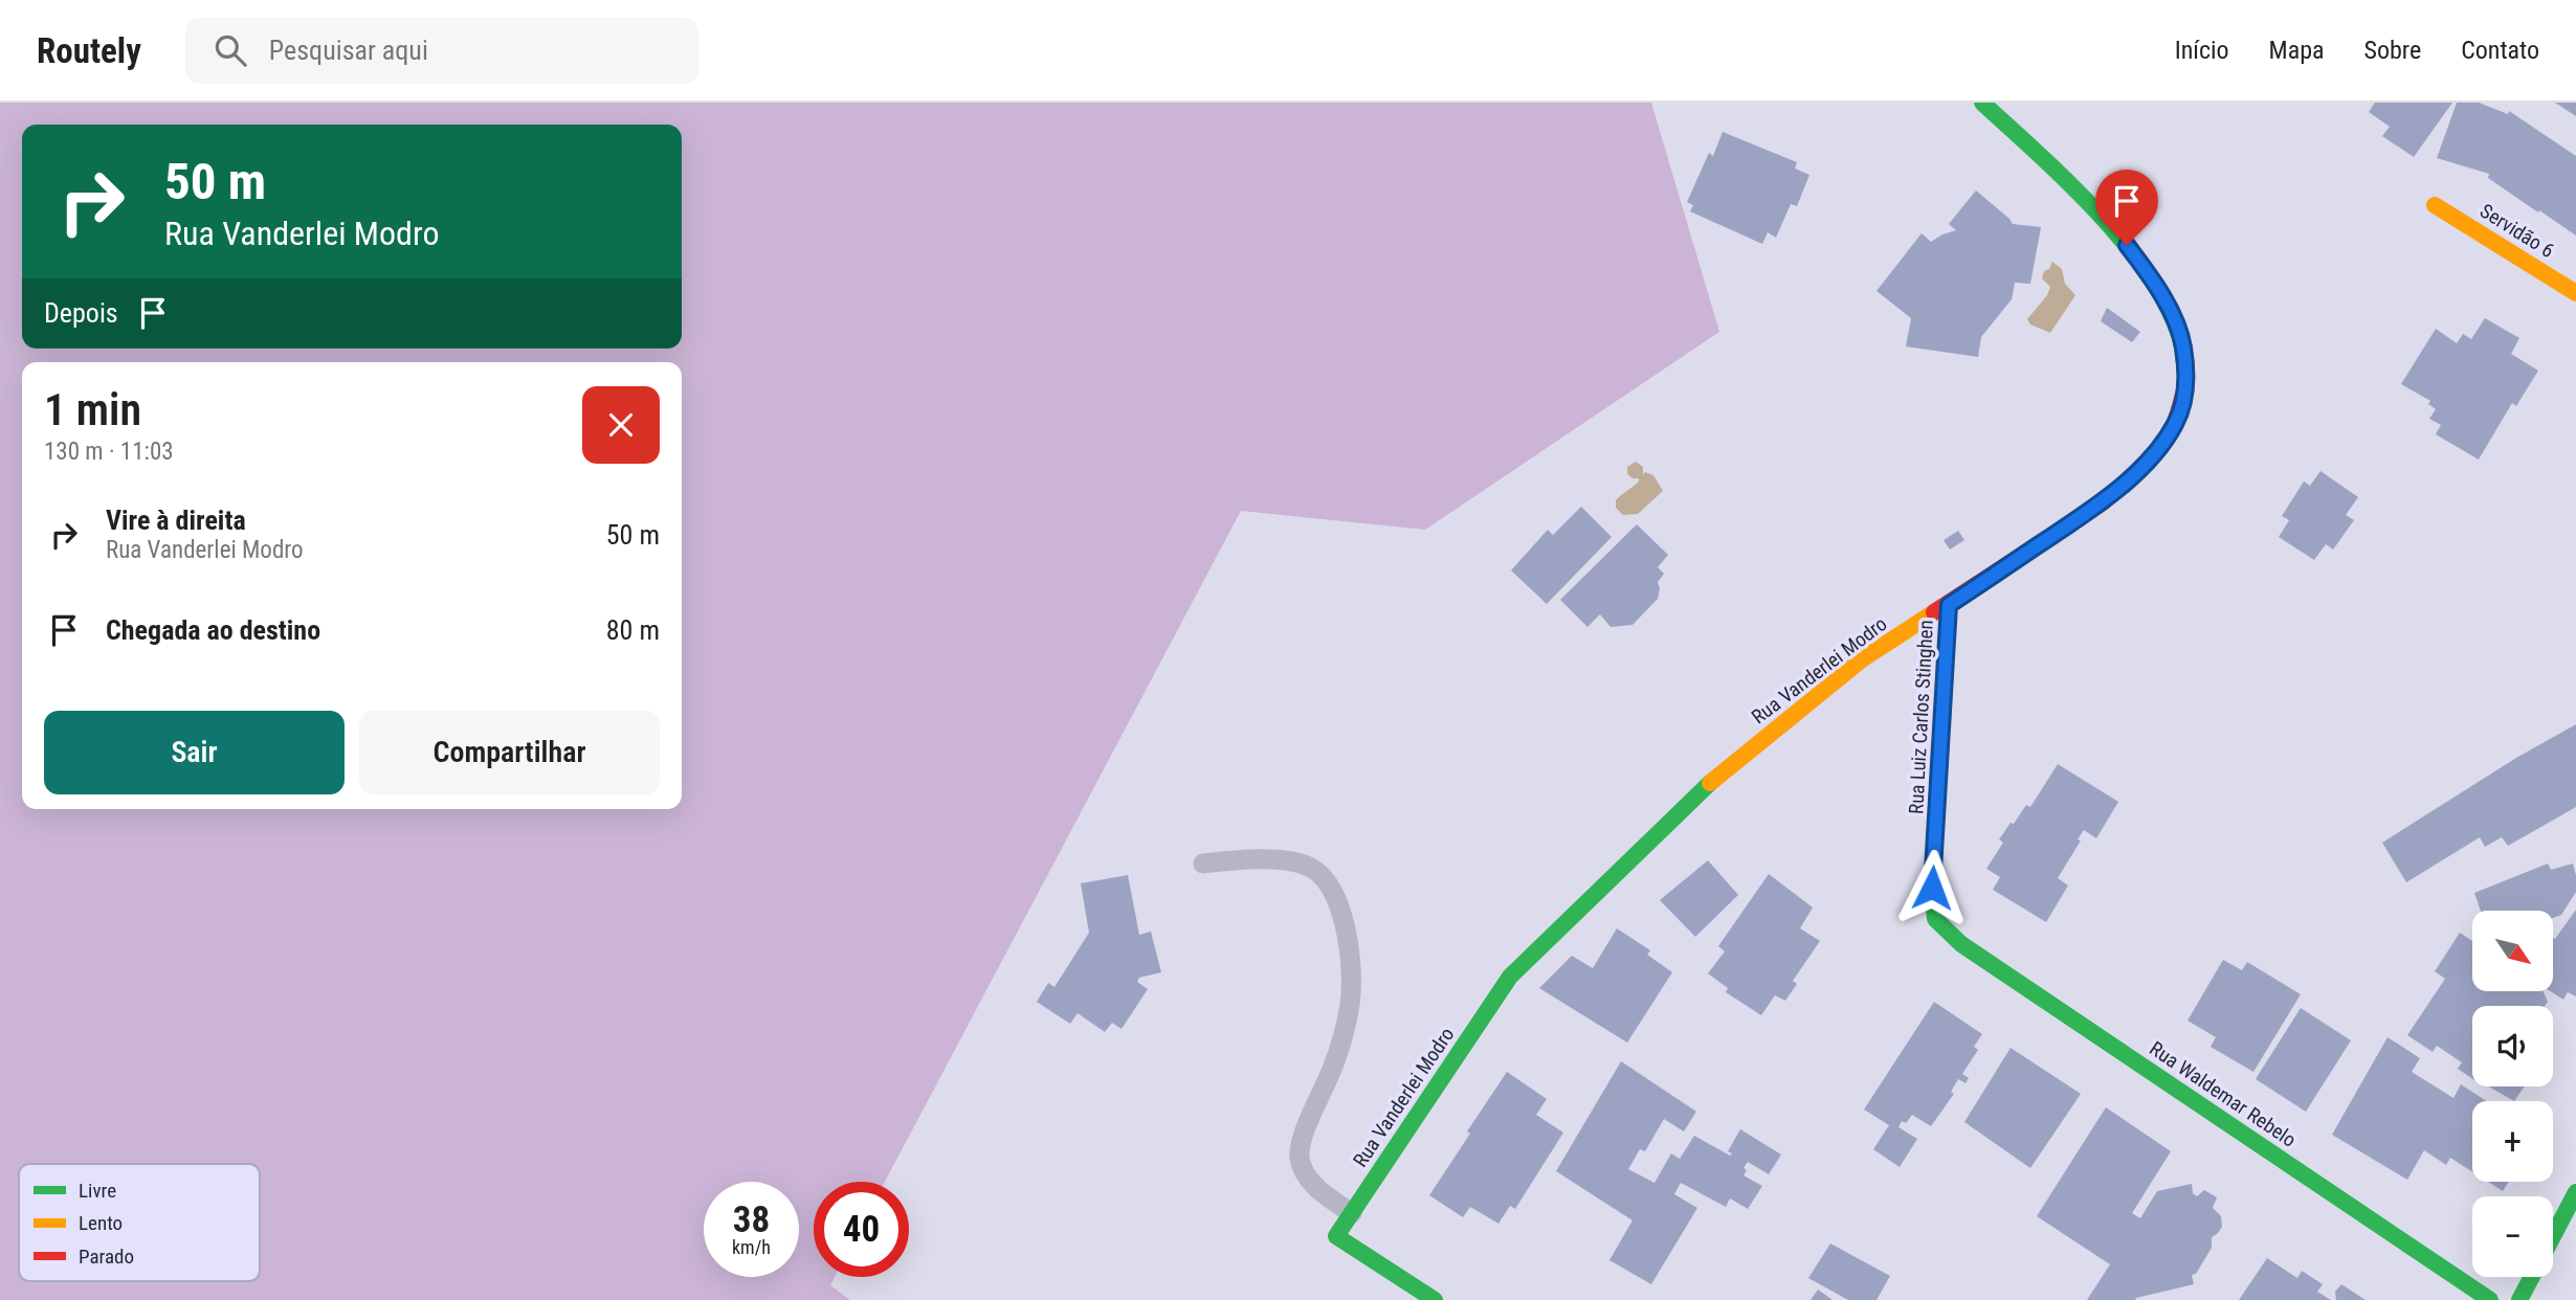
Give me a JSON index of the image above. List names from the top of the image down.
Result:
{
  "streets": {
    "street": [
      "Servidão 6",
      "Rua Vanderlei Modro",
      "Rua Luiz Carlos Stinghen",
      "Rua Waldemar Rebelo"
    ]
  },
  "crossings": [
    ["Rua Vanderlei Modro", "Rua Luiz Carlos Stinghen"],
    ["Rua Luiz Carlos Stinghen", "Rua Waldemar Rebelo"]
  ],
  "legend": ["Livre", "Lento", "Parado"],
  "north": "bottom right",
  "page": {
    "header": "Routely",
    "search": "Pesquisar aqui",
    "nav": [
      "Início",
      "Mapa",
      "Sobre",
      "Contato"
    ],
    "turn": ["50 m", "Rua Vanderlei Modro"],
    "then": "Depois",
    "heading": ["1 min", "130 m · 11:03"],
    "list": [
      {
        "name": "Vire à direita",
        "note": "Rua Vanderlei Modro",
        "value": "50 m"
      },
      {
        "name": "Chegada ao destino",
        "value": "80 m"
      }
    ],
    "buttons": ["Sair", "Compartilhar"],
    "map_buttons": ["+", "−"],
    "speed": "38 km/h",
    "limit": "40"
  }
}
